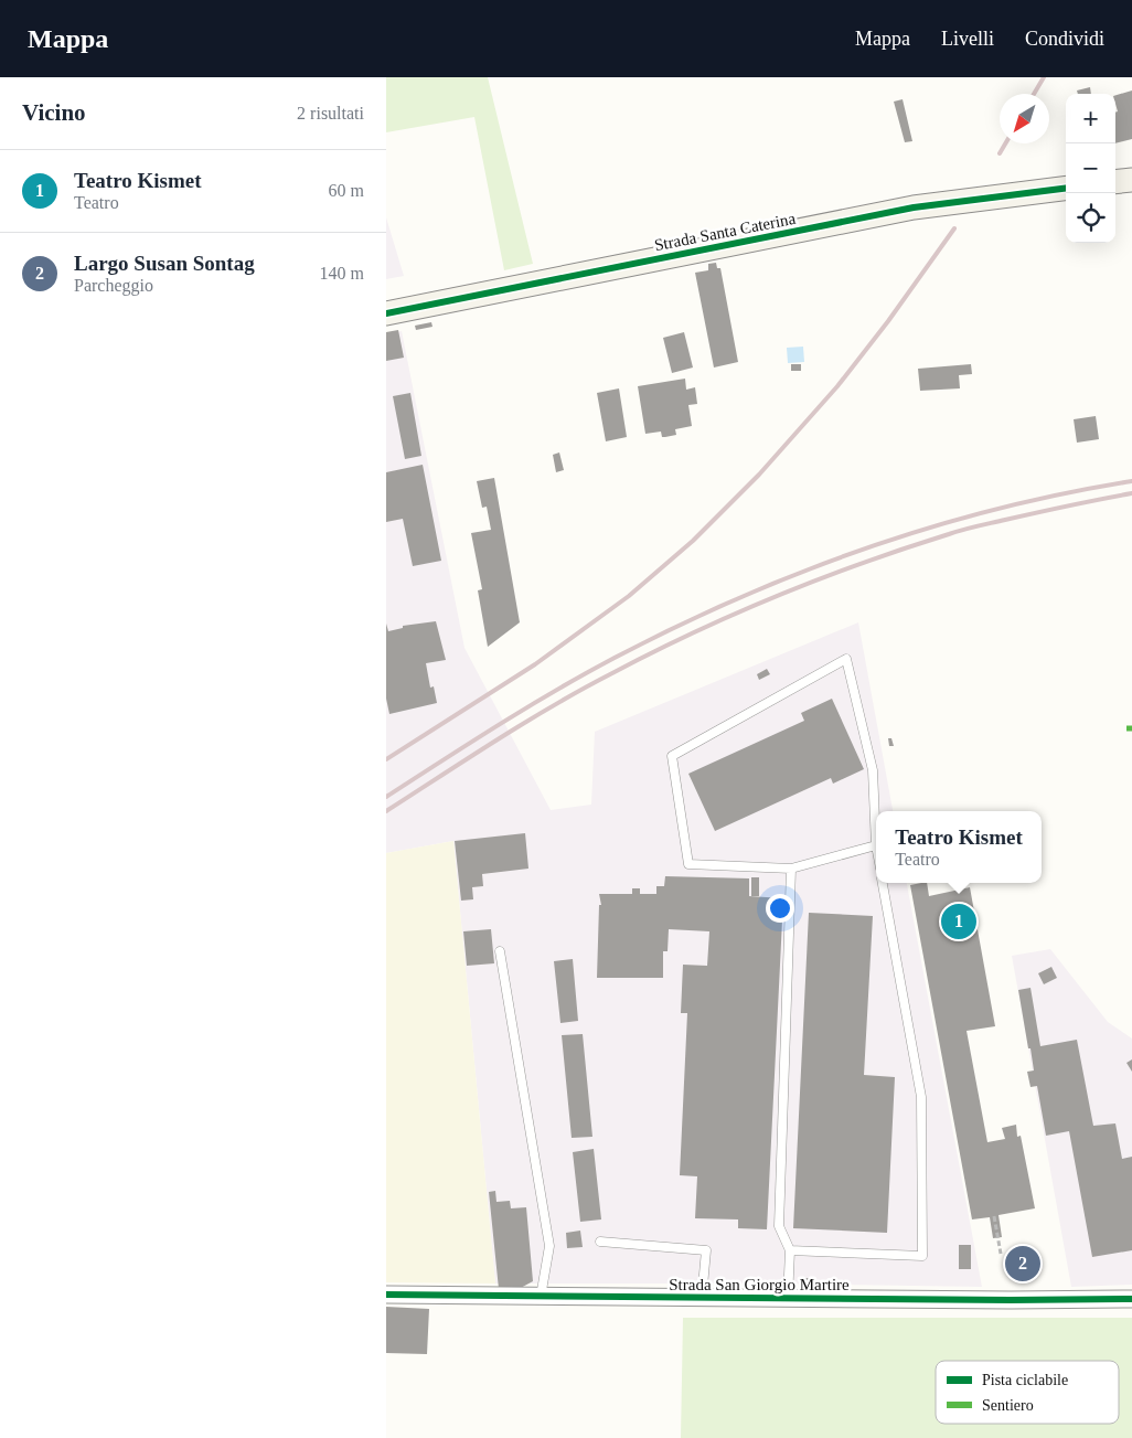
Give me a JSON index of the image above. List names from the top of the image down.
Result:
{
  "streets": {
    "street": ["Strada Santa Caterina", "Strada San Giorgio Martire"]
  },
  "legend": ["Pista ciclabile", "Sentiero"],
  "north": "bottom left",
  "page": {
    "header": "Mappa",
    "nav": ["Mappa", "Livelli", "Condividi"],
    "heading": ["Vicino", "2 risultati"],
    "map_buttons": ["+", "−"],
    "list": [
      {
        "mark": "1",
        "name": "Teatro Kismet",
        "note": "Teatro",
        "value": "60 m"
      },
      {
        "mark": "2",
        "name": "Largo Susan Sontag",
        "note": "Parcheggio",
        "value": "140 m"
      }
    ],
    "popup": ["Teatro Kismet", "Teatro"],
    "pins": ["1", "2"]
  }
}
